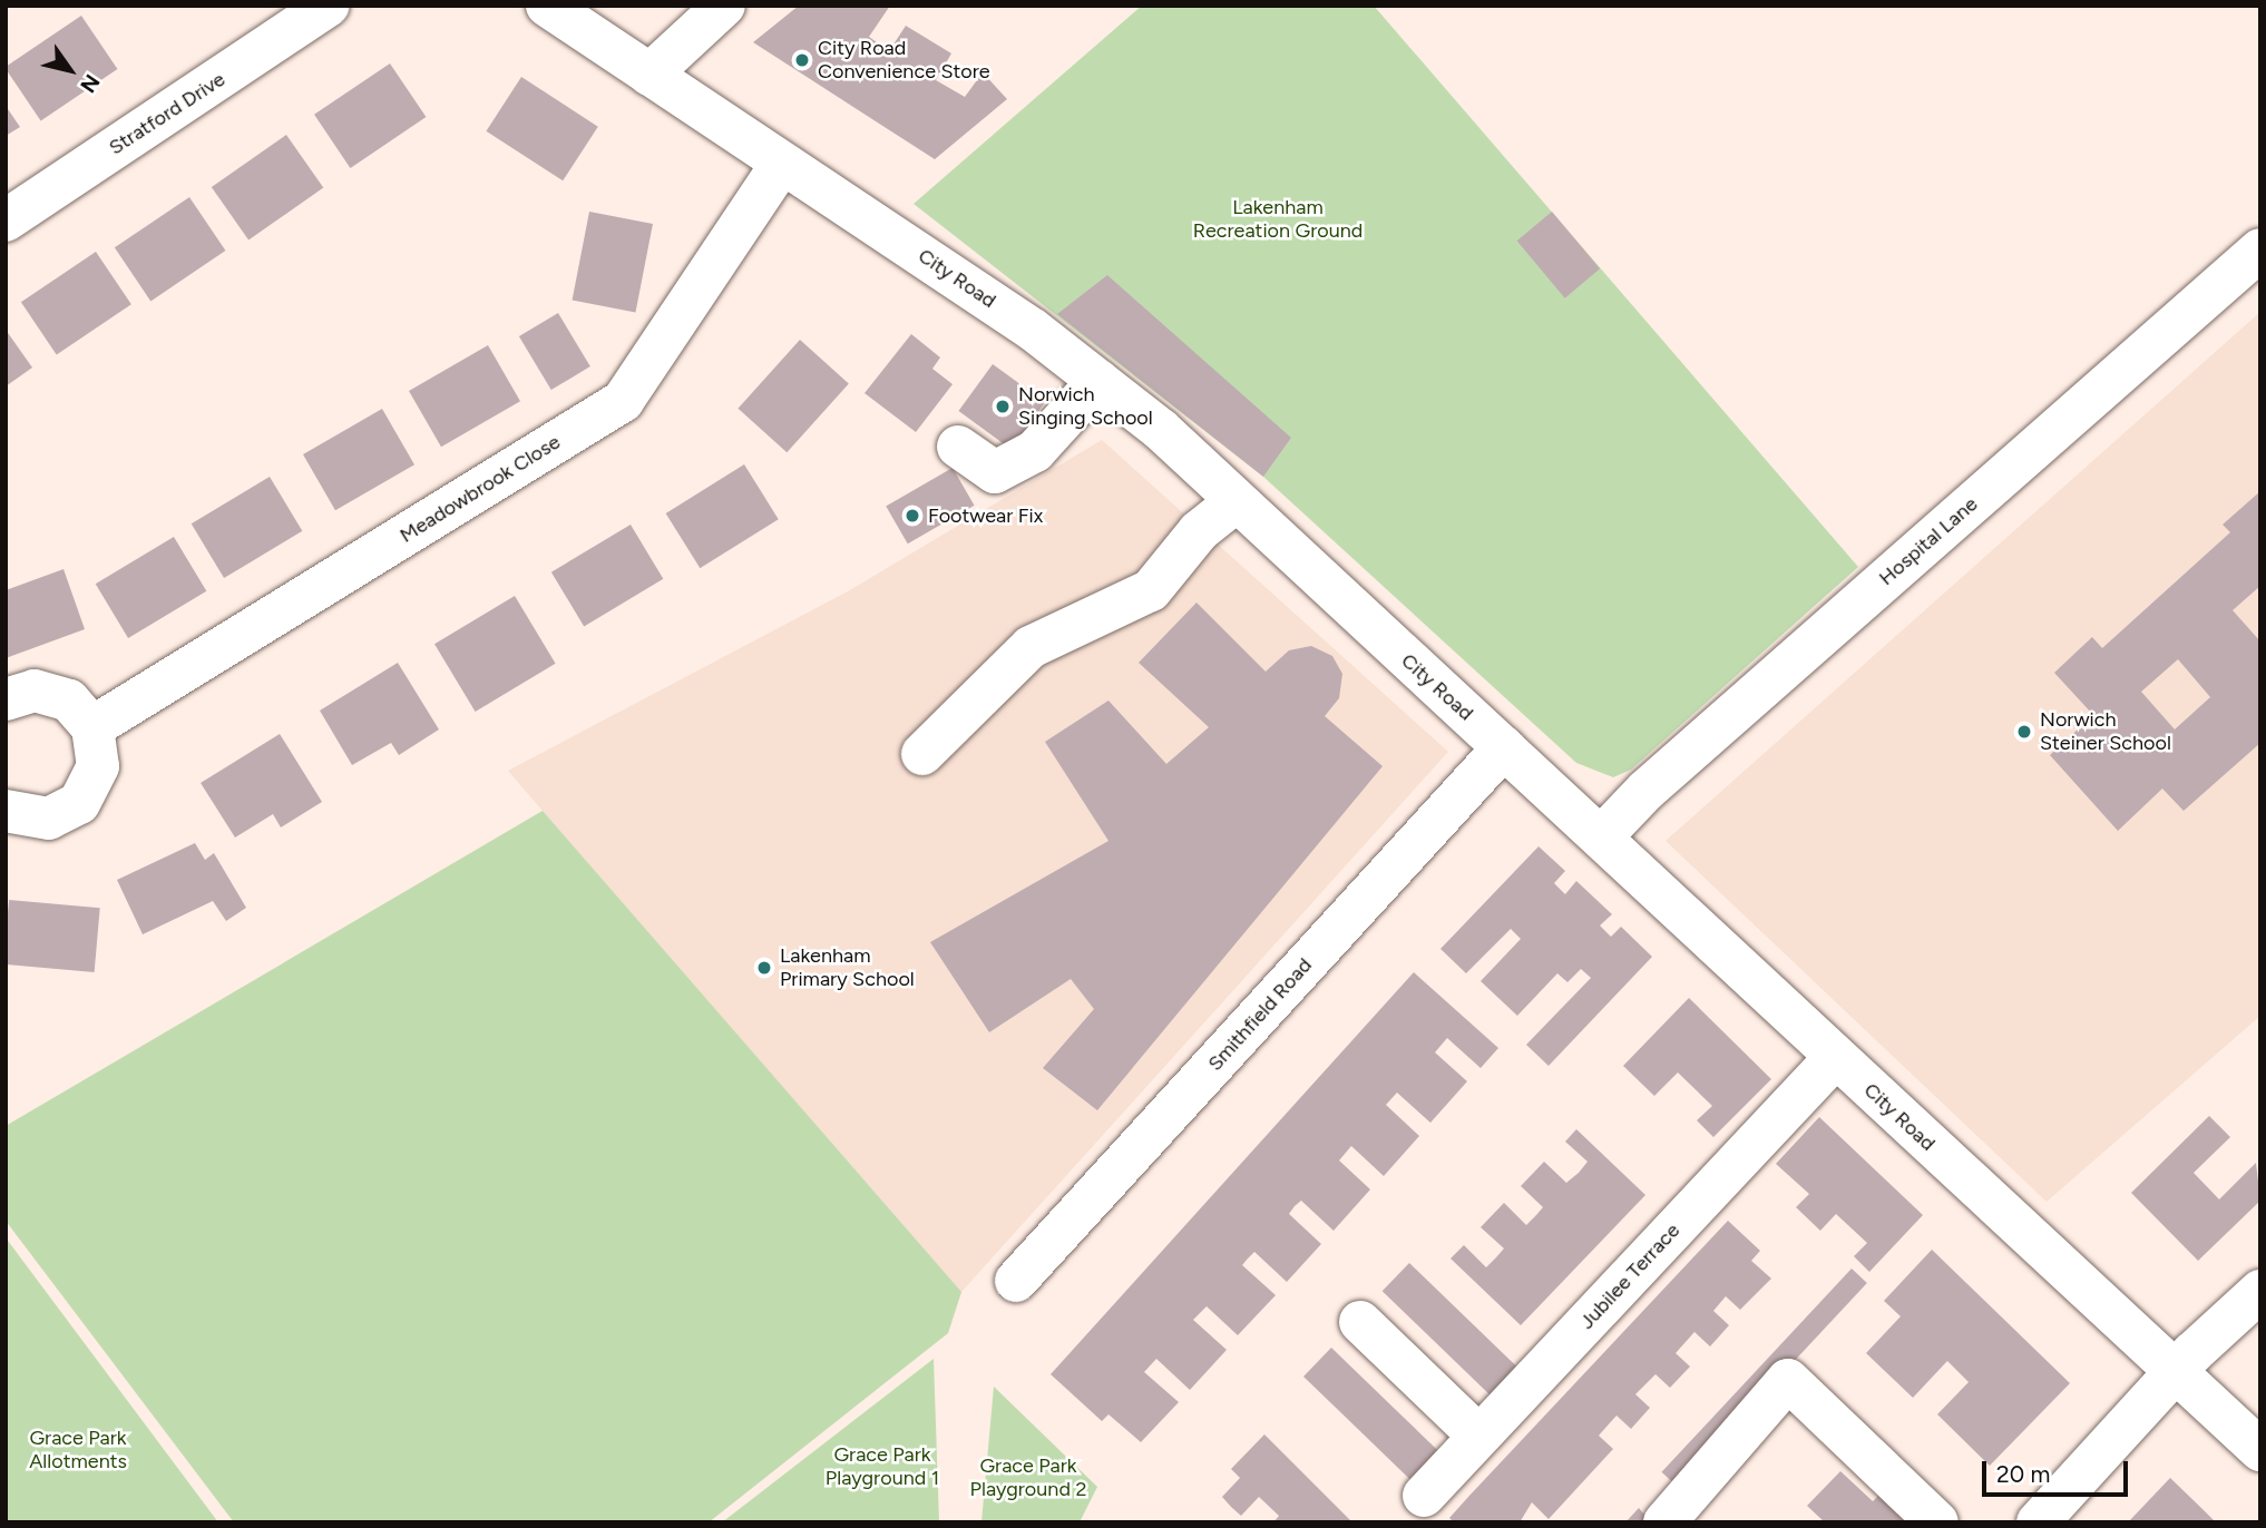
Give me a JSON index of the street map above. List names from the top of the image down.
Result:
{
  "streets": {
    "street": [
      "Stratford Drive",
      "City Road",
      "Meadowbrook Close",
      "Hospital Lane",
      "Smithfield Road",
      "Jubilee Terrace"
    ]
  },
  "crossings": [
    ["City Road", "Meadowbrook Close"],
    ["City Road", "Hospital Lane"],
    ["City Road", "Smithfield Road"],
    ["City Road", "Jubilee Terrace"]
  ],
  "parks": [
    "Lakenham Recreation Ground",
    "Grace Park Allotments",
    "Grace Park Playground 1",
    "Grace Park Playground 2"
  ],
  "places": [
    "City Road Convenience Store",
    "Norwich Singing School",
    "Footwear Fix",
    "Norwich Steiner School",
    "Lakenham Primary School"
  ],
  "scale_bar": "20 m",
  "north": "bottom right"
}
